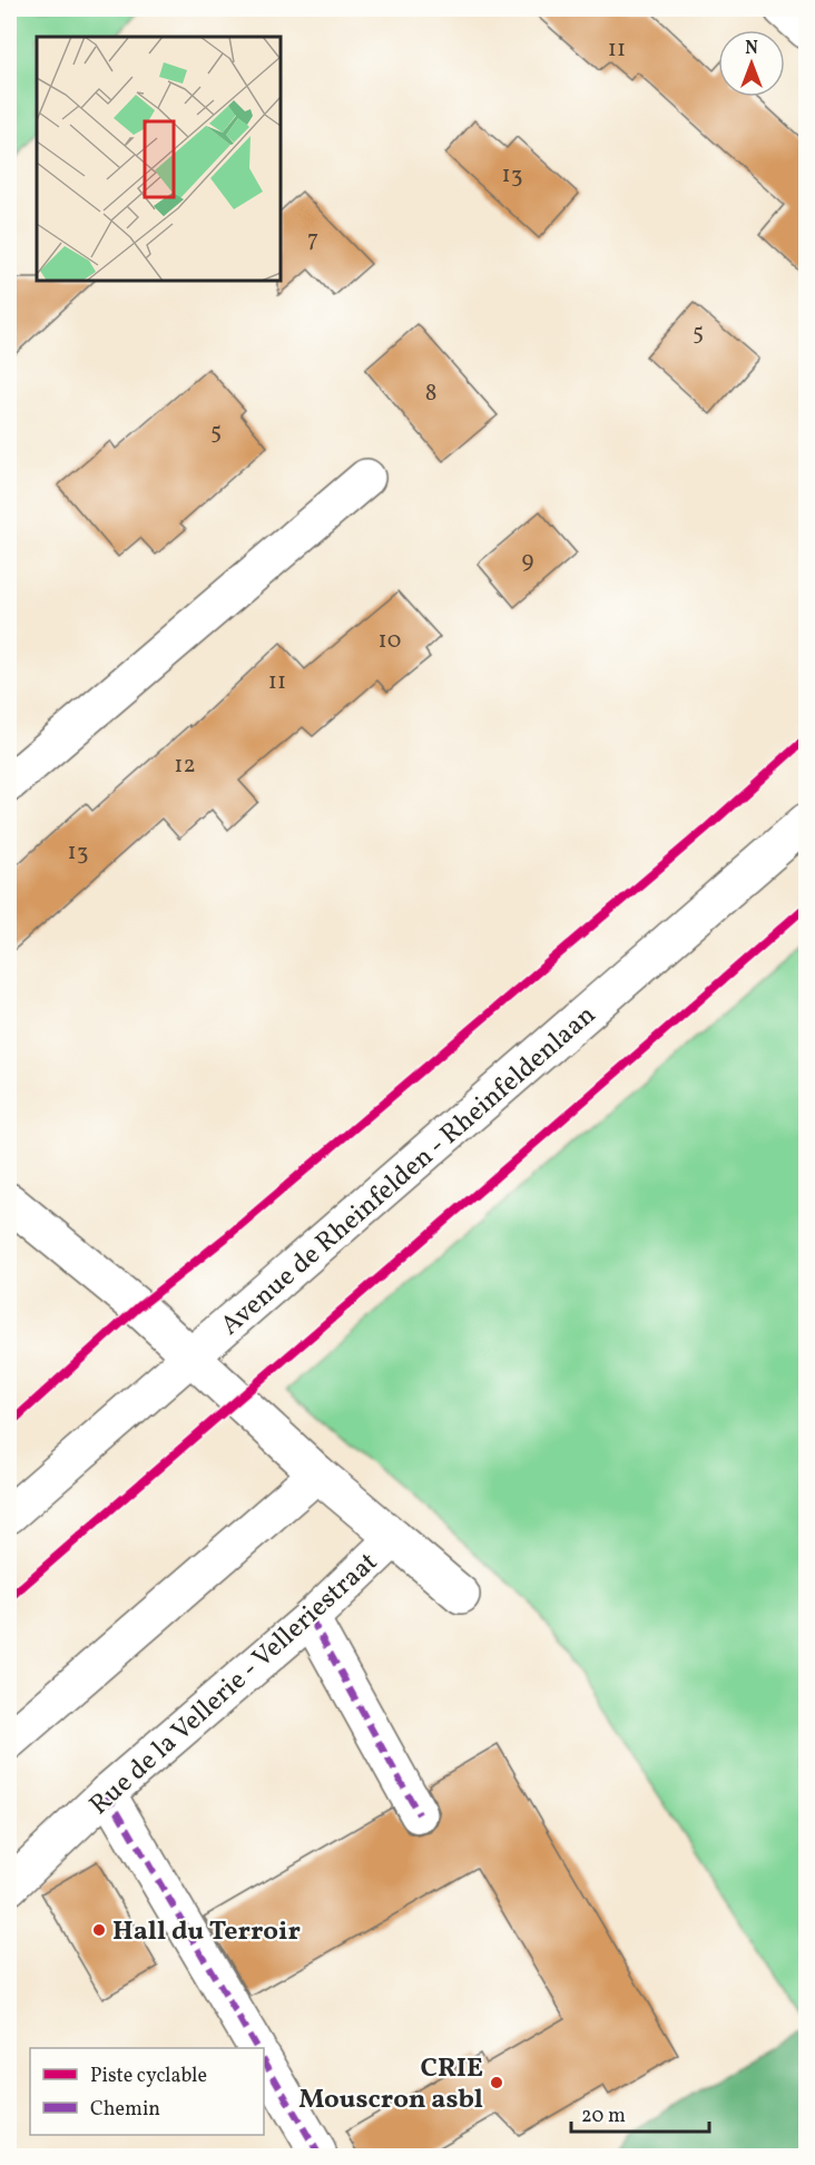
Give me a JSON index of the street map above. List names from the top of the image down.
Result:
{
  "streets": {
    "street": ["Avenue de Rheinfelden - Rheinfeldenlaan", "Rue de la Vellerie - Velleriestraat"]
  },
  "places": ["Hall du Terroir", "CRIE Mouscron asbl"],
  "house_numbers": [
    "11",
    "13",
    "7",
    "5",
    "8",
    "5",
    "9",
    "10",
    "11",
    "12",
    "13"
  ],
  "legend": ["Piste cyclable", "Chemin"],
  "scale_bar": "20 m",
  "north": "top"
}
